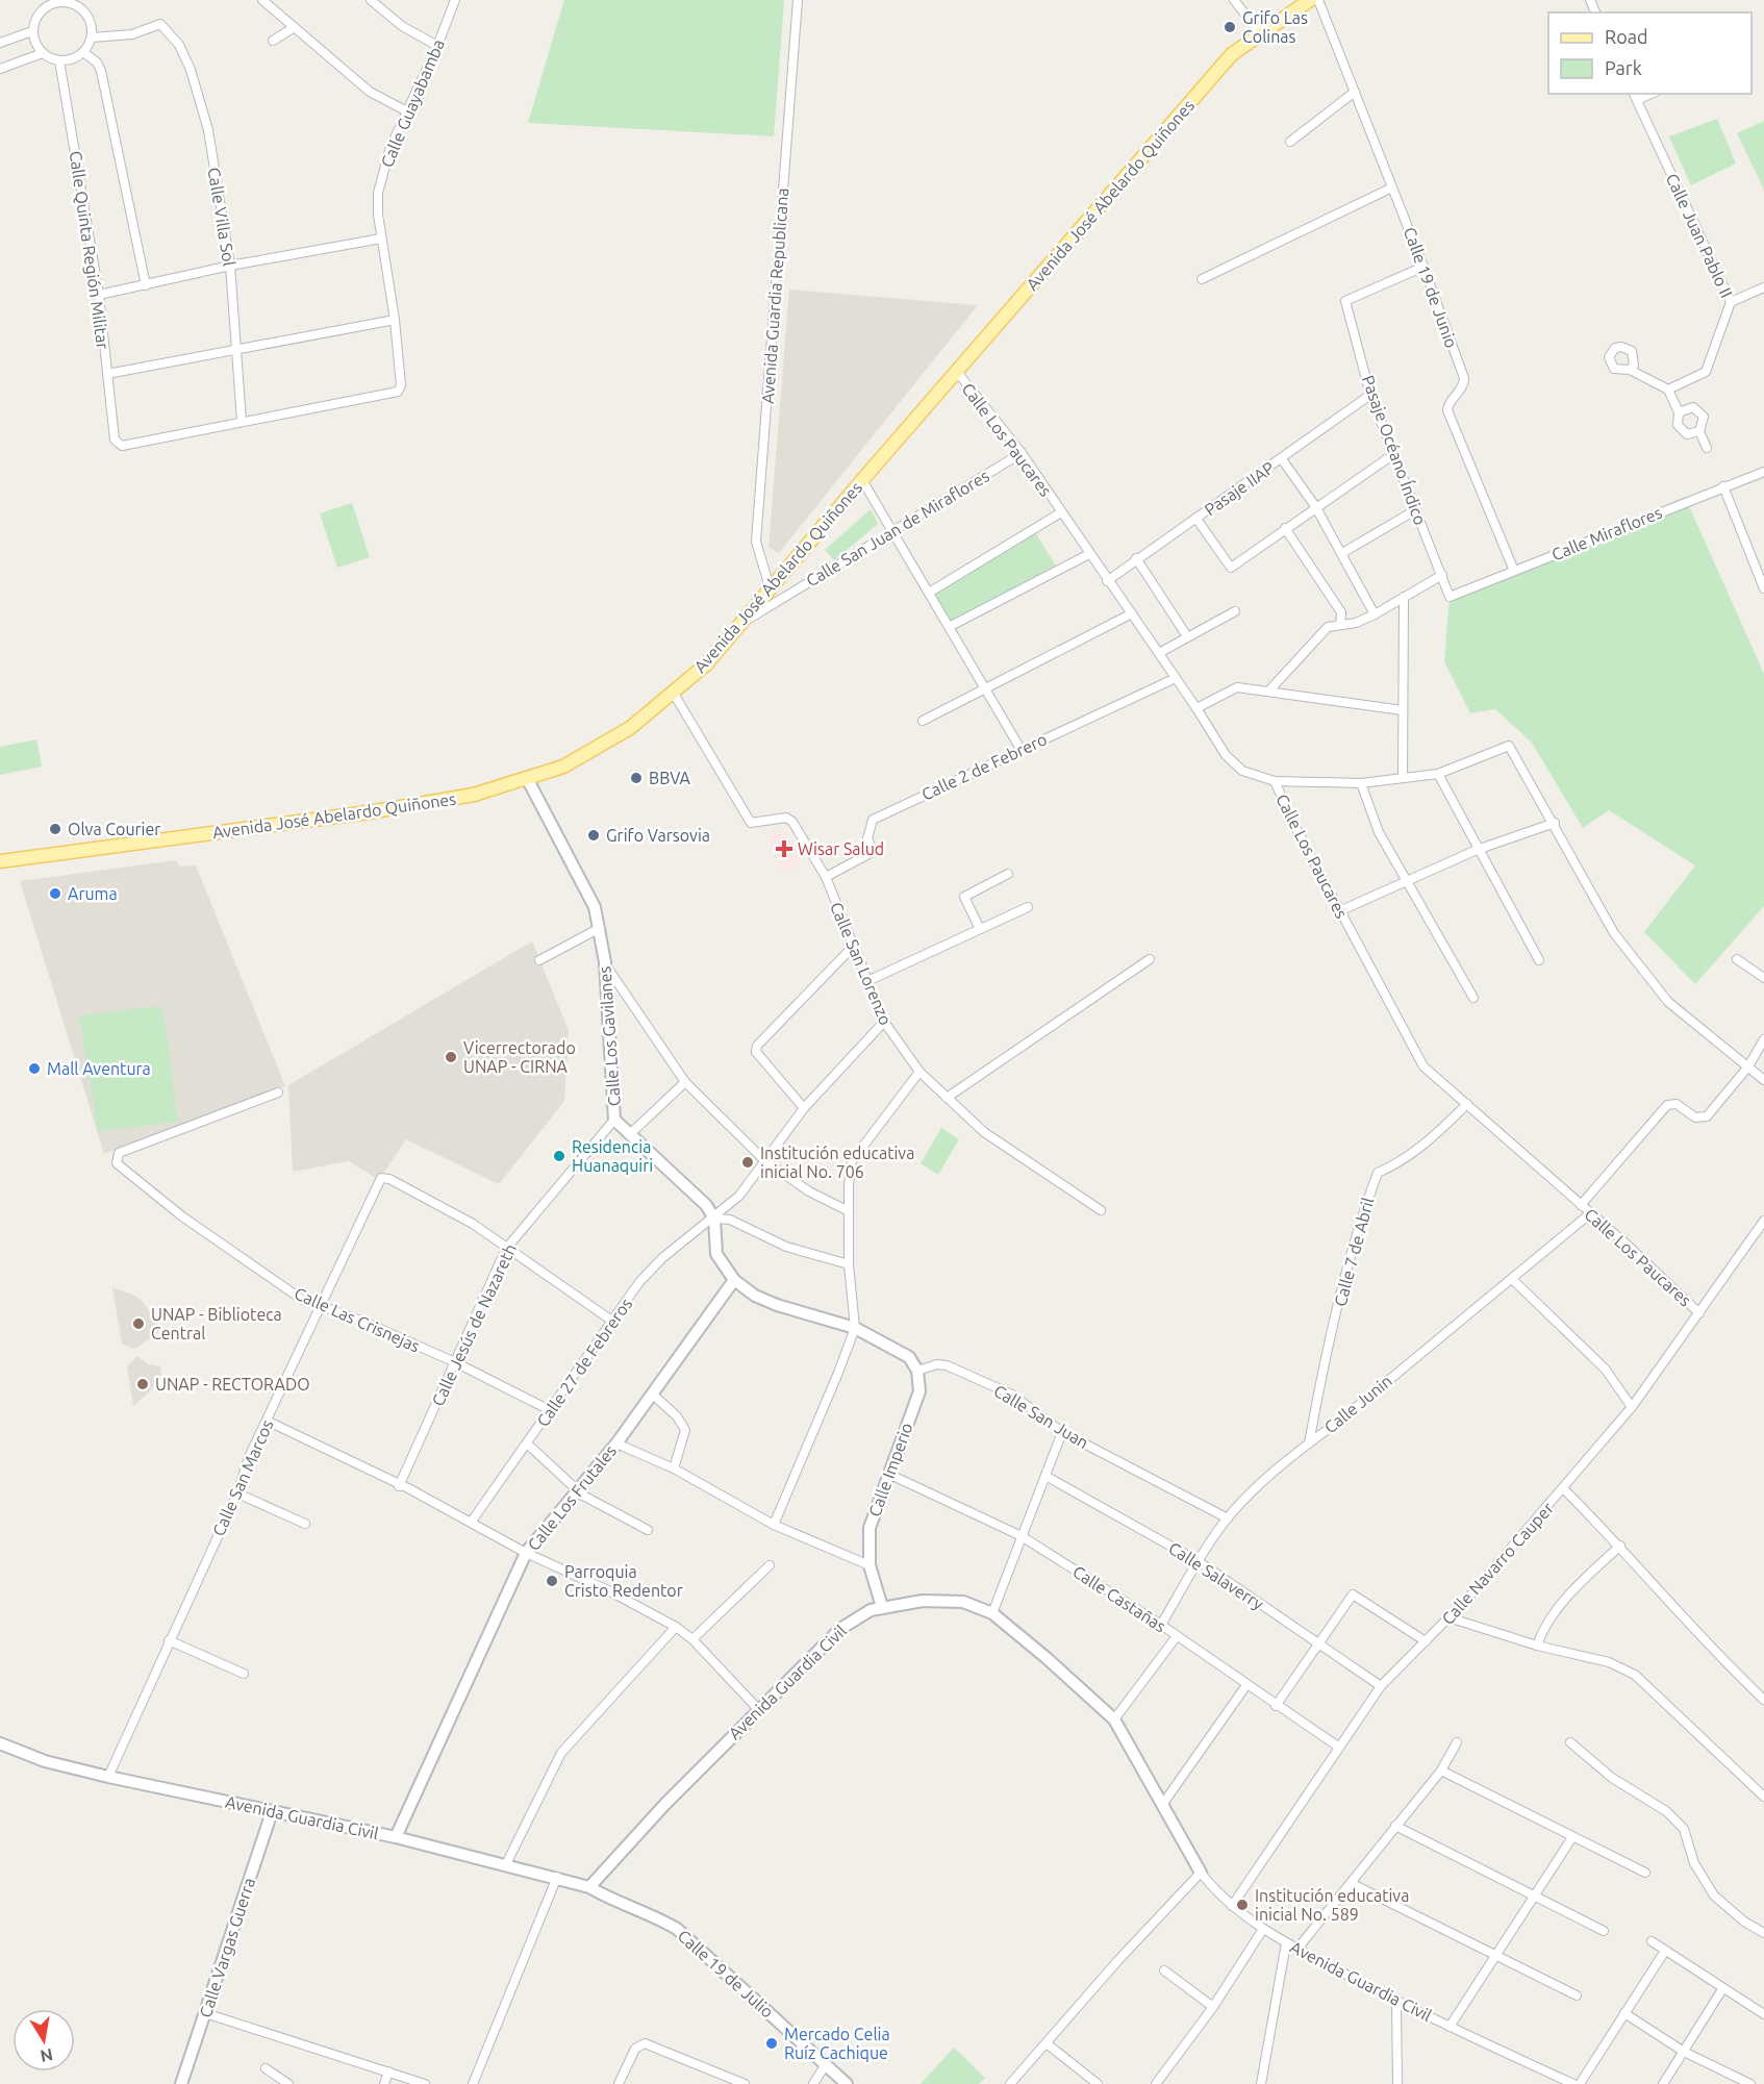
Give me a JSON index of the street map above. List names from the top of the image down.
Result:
{
  "streets": {
    "main road": ["Avenida José Abelardo Quiñones"],
    "street": [
      "Calle Guayabamba",
      "Calle Villa Sol",
      "Calle Juan Pablo II",
      "Calle Quinta Región Militar",
      "Calle 19 de Junio",
      "Avenida Guardia Republicana",
      "Calle Los Paucares",
      "Pasaje Océano Índico",
      "Pasaje IIAP",
      "Calle San Juan de Miraflores",
      "Calle Miraflores",
      "Calle 2 de Febrero",
      "Calle San Lorenzo",
      "Calle Los Gavilanes",
      "Calle 7 de Abril",
      "Calle Las Crisnejas",
      "Calle Jesús de Nazareth",
      "Calle 27 de Febreros",
      "Calle Junin",
      "Calle San Juan",
      "Calle Imperio",
      "Calle San Marcos",
      "Calle Los Frutales",
      "Calle Navarro Cauper",
      "Calle Salaverry",
      "Calle Castañas",
      "Avenida Guardia Civil",
      "Calle Vargas Guerra",
      "Calle 19 de Julio"
    ]
  },
  "crossings": [
    ["Calle Guayabamba", "Calle Villa Sol"],
    ["Calle Guayabamba", "Calle Quinta Región Militar"],
    ["Avenida José Abelardo Quiñones", "Avenida Guardia Republicana"],
    ["Avenida José Abelardo Quiñones", "Calle Los Paucares"],
    ["Avenida José Abelardo Quiñones", "Calle San Juan de Miraflores"],
    ["Avenida José Abelardo Quiñones", "Calle San Lorenzo"],
    ["Avenida José Abelardo Quiñones", "Calle Los Gavilanes"],
    ["Calle Villa Sol", "Calle Quinta Región Militar"],
    ["Calle 19 de Junio", "Pasaje Océano Índico"],
    ["Calle 19 de Junio", "Calle Miraflores"],
    ["Calle Los Paucares", "Pasaje IIAP"],
    ["Calle Los Paucares", "Calle San Juan de Miraflores"],
    ["Calle Los Paucares", "Calle 2 de Febrero"],
    ["Calle Los Paucares", "Calle 7 de Abril"],
    ["Calle Los Paucares", "Calle Junin"],
    ["Calle Los Paucares", "Calle Navarro Cauper"],
    ["Pasaje Océano Índico", "Pasaje IIAP"],
    ["Pasaje Océano Índico", "Calle Miraflores"],
    ["Calle 2 de Febrero", "Calle San Lorenzo"],
    ["Calle San Lorenzo", "Calle 27 de Febreros"],
    ["Calle Los Gavilanes", "Calle Jesús de Nazareth"],
    ["Calle Los Gavilanes", "Calle 27 de Febreros"],
    ["Calle 7 de Abril", "Calle Junin"],
    ["Calle Las Crisnejas", "Calle Jesús de Nazareth"],
    ["Calle Las Crisnejas", "Calle 27 de Febreros"],
    ["Calle Las Crisnejas", "Calle San Marcos"],
    ["Calle Jesús de Nazareth", "Calle San Marcos"],
    ["Calle Junin", "Calle San Juan"],
    ["Calle Junin", "Calle Salaverry"],
    ["Calle Junin", "Calle Castañas"],
    ["Calle San Juan", "Calle Imperio"],
    ["Calle Imperio", "Calle Castañas"],
    ["Calle Imperio", "Avenida Guardia Civil"],
    ["Calle San Marcos", "Avenida Guardia Civil"],
    ["Calle Los Frutales", "Avenida Guardia Civil"],
    ["Calle Navarro Cauper", "Calle Salaverry"],
    ["Calle Navarro Cauper", "Calle Castañas"],
    ["Calle Navarro Cauper", "Avenida Guardia Civil"],
    ["Avenida Guardia Civil", "Calle Vargas Guerra"],
    ["Avenida Guardia Civil", "Calle 19 de Julio"]
  ],
  "places": {
    "other": [
      "Grifo Las Colinas",
      "BBVA",
      "Olva Courier",
      "Grifo Varsovia",
      "Aruma",
      "Vicerrectorado UNAP - CIRNA",
      "Mall Aventura",
      "Residencia Huanaquiri",
      "Institución educativa inicial No. 706",
      "UNAP - Biblioteca Central",
      "UNAP - RECTORADO",
      "Parroquia Cristo Redentor",
      "Institución educativa inicial No. 589",
      "Mercado Celia Ruíz Cachique"
    ],
    "health": ["Wisar Salud"]
  },
  "legend": ["Road", "Park"],
  "north": "bottom"
}
